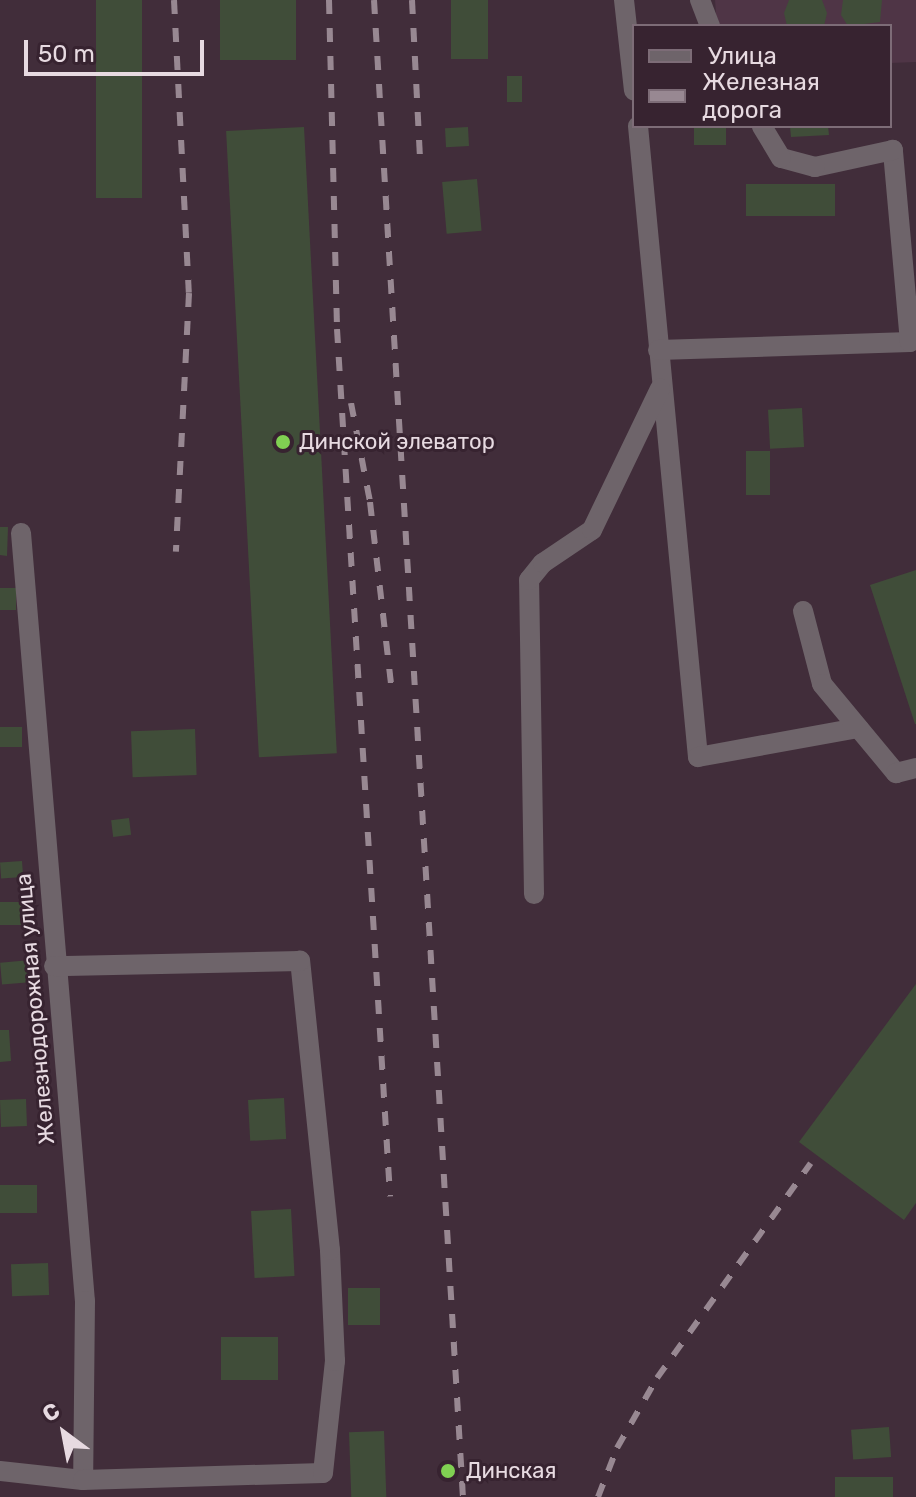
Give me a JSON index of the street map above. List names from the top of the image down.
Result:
{
  "streets": {
    "street": ["Железнодорожная улица"]
  },
  "places": ["Динской элеватор", "Динская"],
  "legend": ["Улица", "Железная дорога"],
  "scale_bar": "50 m",
  "north": "top left"
}
